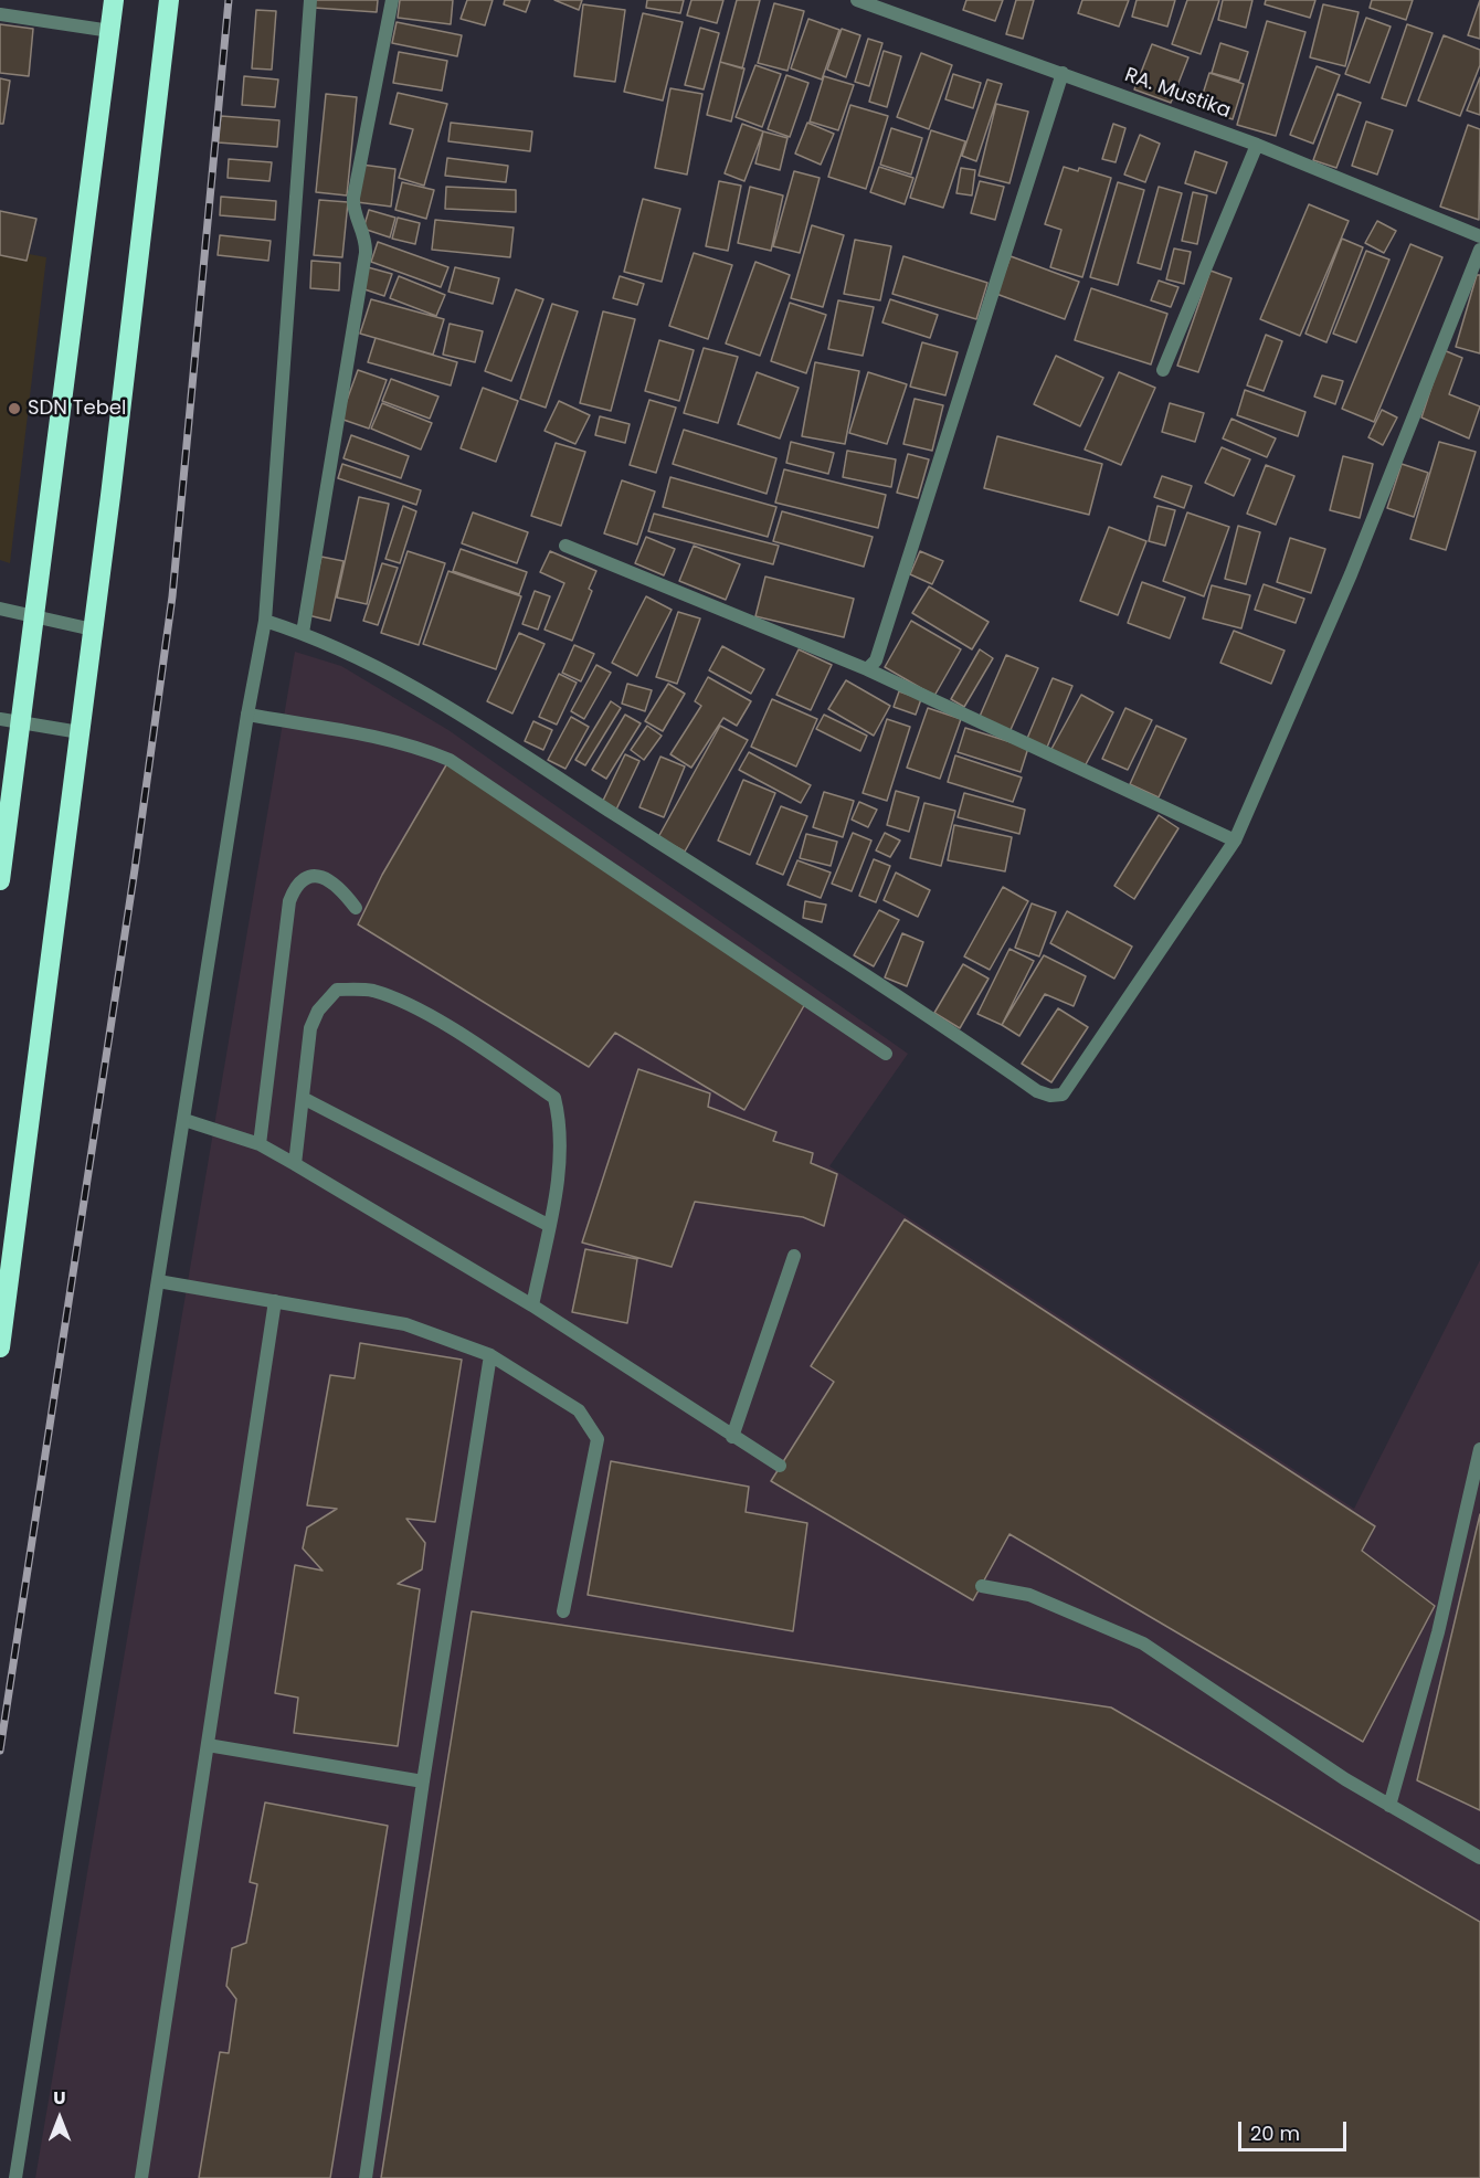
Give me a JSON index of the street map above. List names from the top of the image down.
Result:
{
  "streets": {
    "street": ["RA. Mustika"]
  },
  "places": ["SDN Tebel"],
  "scale_bar": "20 m",
  "north": "top"
}
